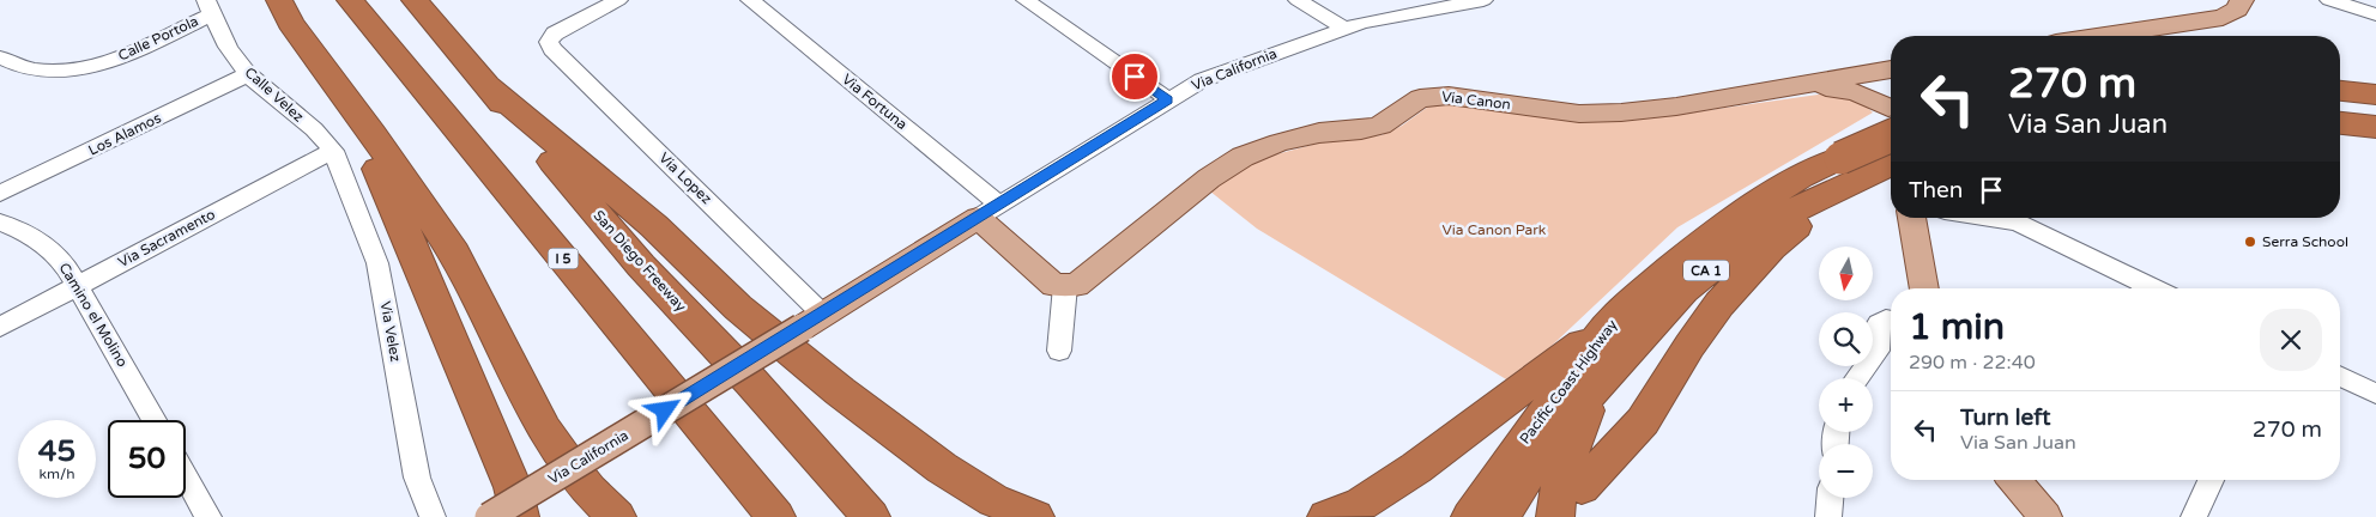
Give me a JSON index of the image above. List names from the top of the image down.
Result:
{
  "streets": {
    "highway": [
      "I 5",
      "San Diego Freeway",
      "CA 1",
      "Pacific Coast Highway"
    ],
    "main road": ["Via California", "Via Canon", "Via Fortuna"],
    "street": [
      "Calle Portola",
      "Calle Velez",
      "Los Alamos",
      "Via Lopez",
      "Via Sacramento",
      "Camino el Molino",
      "Via Velez"
    ]
  },
  "crossings": [
    ["Calle Portola", "Calle Velez"],
    ["Via California", "Via Fortuna"],
    ["Via California", "Via Lopez"],
    ["Calle Velez", "Los Alamos"],
    ["Calle Velez", "Via Sacramento"],
    ["Calle Velez", "Via Velez"],
    ["Via Canon", "Via Fortuna"],
    ["Via Sacramento", "Camino el Molino"],
    ["Via Sacramento", "Via Velez"]
  ],
  "parks": ["Via Canon Park"],
  "places": ["Serra School"],
  "north": "bottom",
  "page": {
    "turn": ["270 m", "Via San Juan"],
    "then": "Then",
    "map_buttons": ["+", "−"],
    "heading": ["1 min", "290 m · 22:40"],
    "list": [
      {
        "name": "Turn left",
        "note": "Via San Juan",
        "value": "270 m"
      }
    ],
    "speed": "45 km/h",
    "limit": "50"
  }
}
